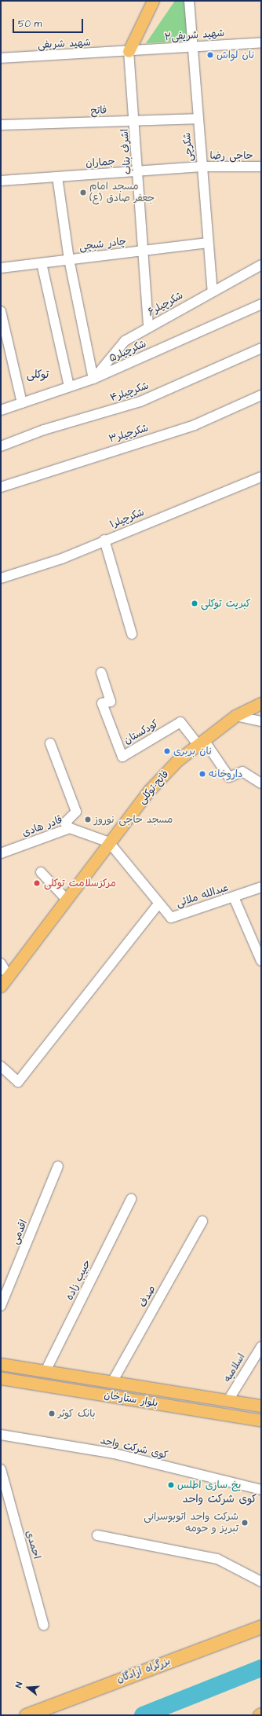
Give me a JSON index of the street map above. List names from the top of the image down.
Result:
{
  "streets": {
    "highway": ["بزرگراه آزادگان"],
    "main road": ["فاتح-توکلی", "بلوار ستارخان"],
    "street": [
      "شهید شریفی۲",
      "شهید شریفى",
      "فاتح",
      "شکرچی",
      "اشرف بناب",
      "حاجی رضا",
      "جماران",
      "چادر شبچی",
      "شکرچیلر۶",
      "شکرچیلر۵",
      "شکرچیلر۴",
      "شکرچیلر۳",
      "شکرچیلر۱",
      "کودکستان",
      "قادر هادی",
      "عبدالله ملائی",
      "اقدمی",
      "حبیب زاده",
      "صدف",
      "اسلامیه",
      "کوی شرکت واحد",
      "احمدی"
    ]
  },
  "crossings": [
    ["شهید شریفی۲", "شهید شریفى"],
    ["شهید شریفی۲", "شکرچی"],
    ["شهید شریفی۲", "اشرف بناب"],
    ["شهید شریفى", "اشرف بناب"],
    ["فاتح", "شکرچی"],
    ["فاتح", "اشرف بناب"],
    ["شکرچی", "حاجی رضا"],
    ["شکرچی", "جماران"],
    ["شکرچی", "چادر شبچی"],
    ["شکرچی", "شکرچیلر۶"],
    ["اشرف بناب", "جماران"],
    ["اشرف بناب", "چادر شبچی"],
    ["اشرف بناب", "شکرچیلر۶"],
    ["حاجی رضا", "جماران"],
    ["شکرچیلر۶", "شکرچیلر۵"],
    ["کودکستان", "فاتح-توکلی"],
    ["فاتح-توکلی", "قادر هادی"],
    ["فاتح-توکلی", "عبدالله ملائی"],
    ["قادر هادی", "عبدالله ملائی"],
    ["حبیب زاده", "بلوار ستارخان"],
    ["صدف", "بلوار ستارخان"],
    ["اسلامیه", "بلوار ستارخان"]
  ],
  "districts": ["توکلی", "کوی شرکت واحد"],
  "places": [
    "نان لواش",
    "مسجد امام جعفر صادق (ع)",
    "کبریت توکلی",
    "نان بربری",
    "داروخانه",
    "مسجد حاجی نوروز",
    "مرکزسلامت توکلی",
    "بانک کوثر",
    "یخ سازی اطلس",
    "شرکت واحد اتوبوسرانی تبریز و حومه"
  ],
  "scale_bar": "50 m",
  "north": "left"
}
